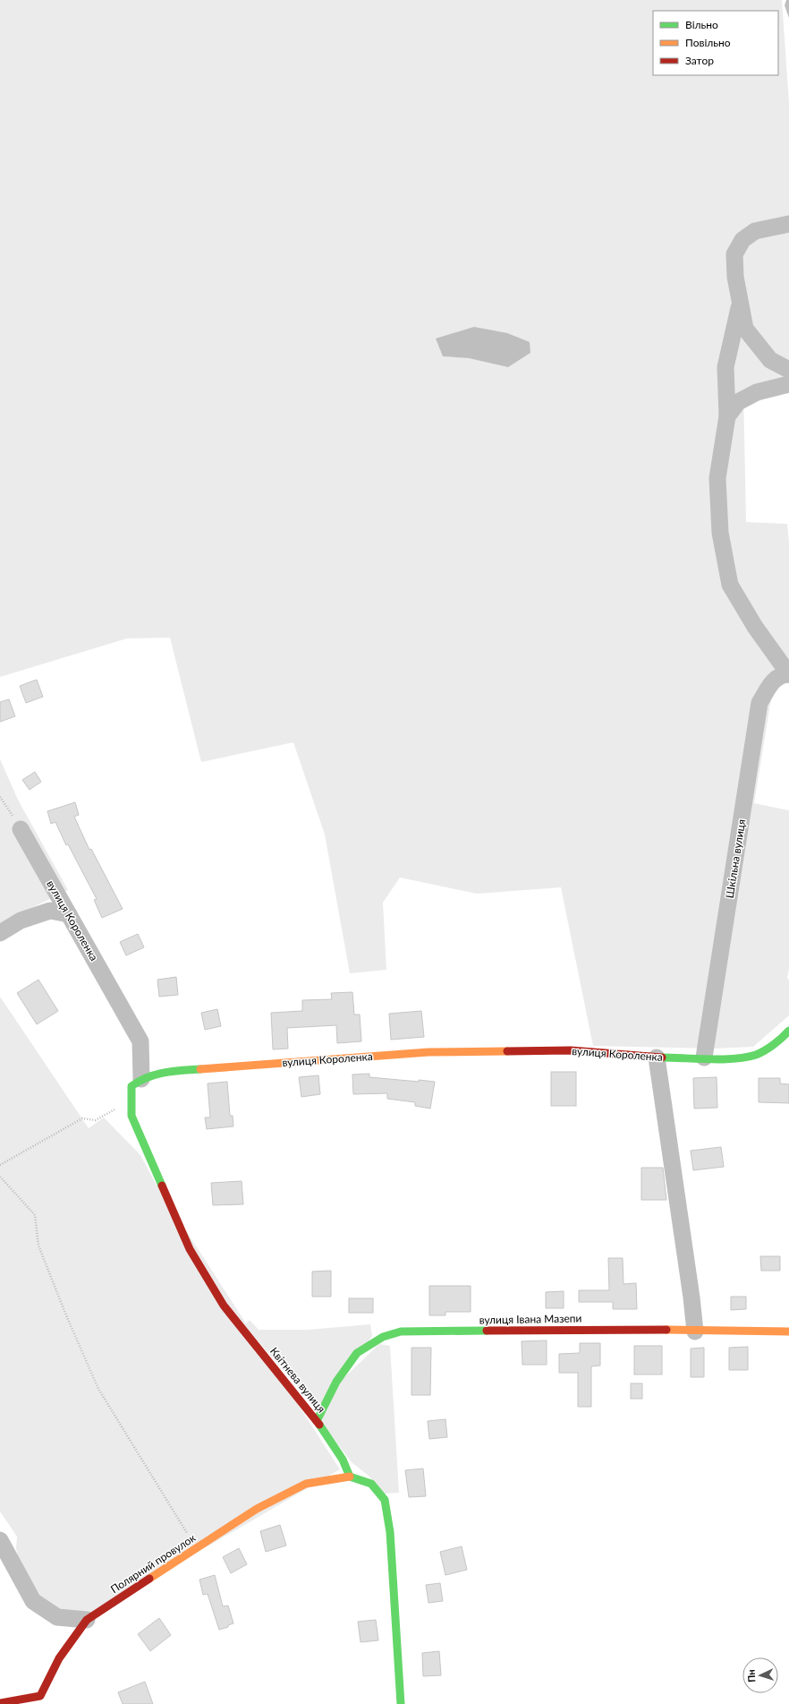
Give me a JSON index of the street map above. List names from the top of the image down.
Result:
{
  "streets": {
    "street": [
      "Шкільна вулиця",
      "вулиця Короленка",
      "вулиця Івана Мазепи",
      "Квітнева вулиця",
      "Полярний провулок"
    ]
  },
  "crossings": [
    ["Шкільна вулиця", "вулиця Короленка"],
    ["вулиця Короленка", "Квітнева вулиця"],
    ["вулиця Івана Мазепи", "Квітнева вулиця"],
    ["Квітнева вулиця", "Полярний провулок"]
  ],
  "legend": ["Вільно", "Повільно", "Затор"],
  "north": "left"
}
